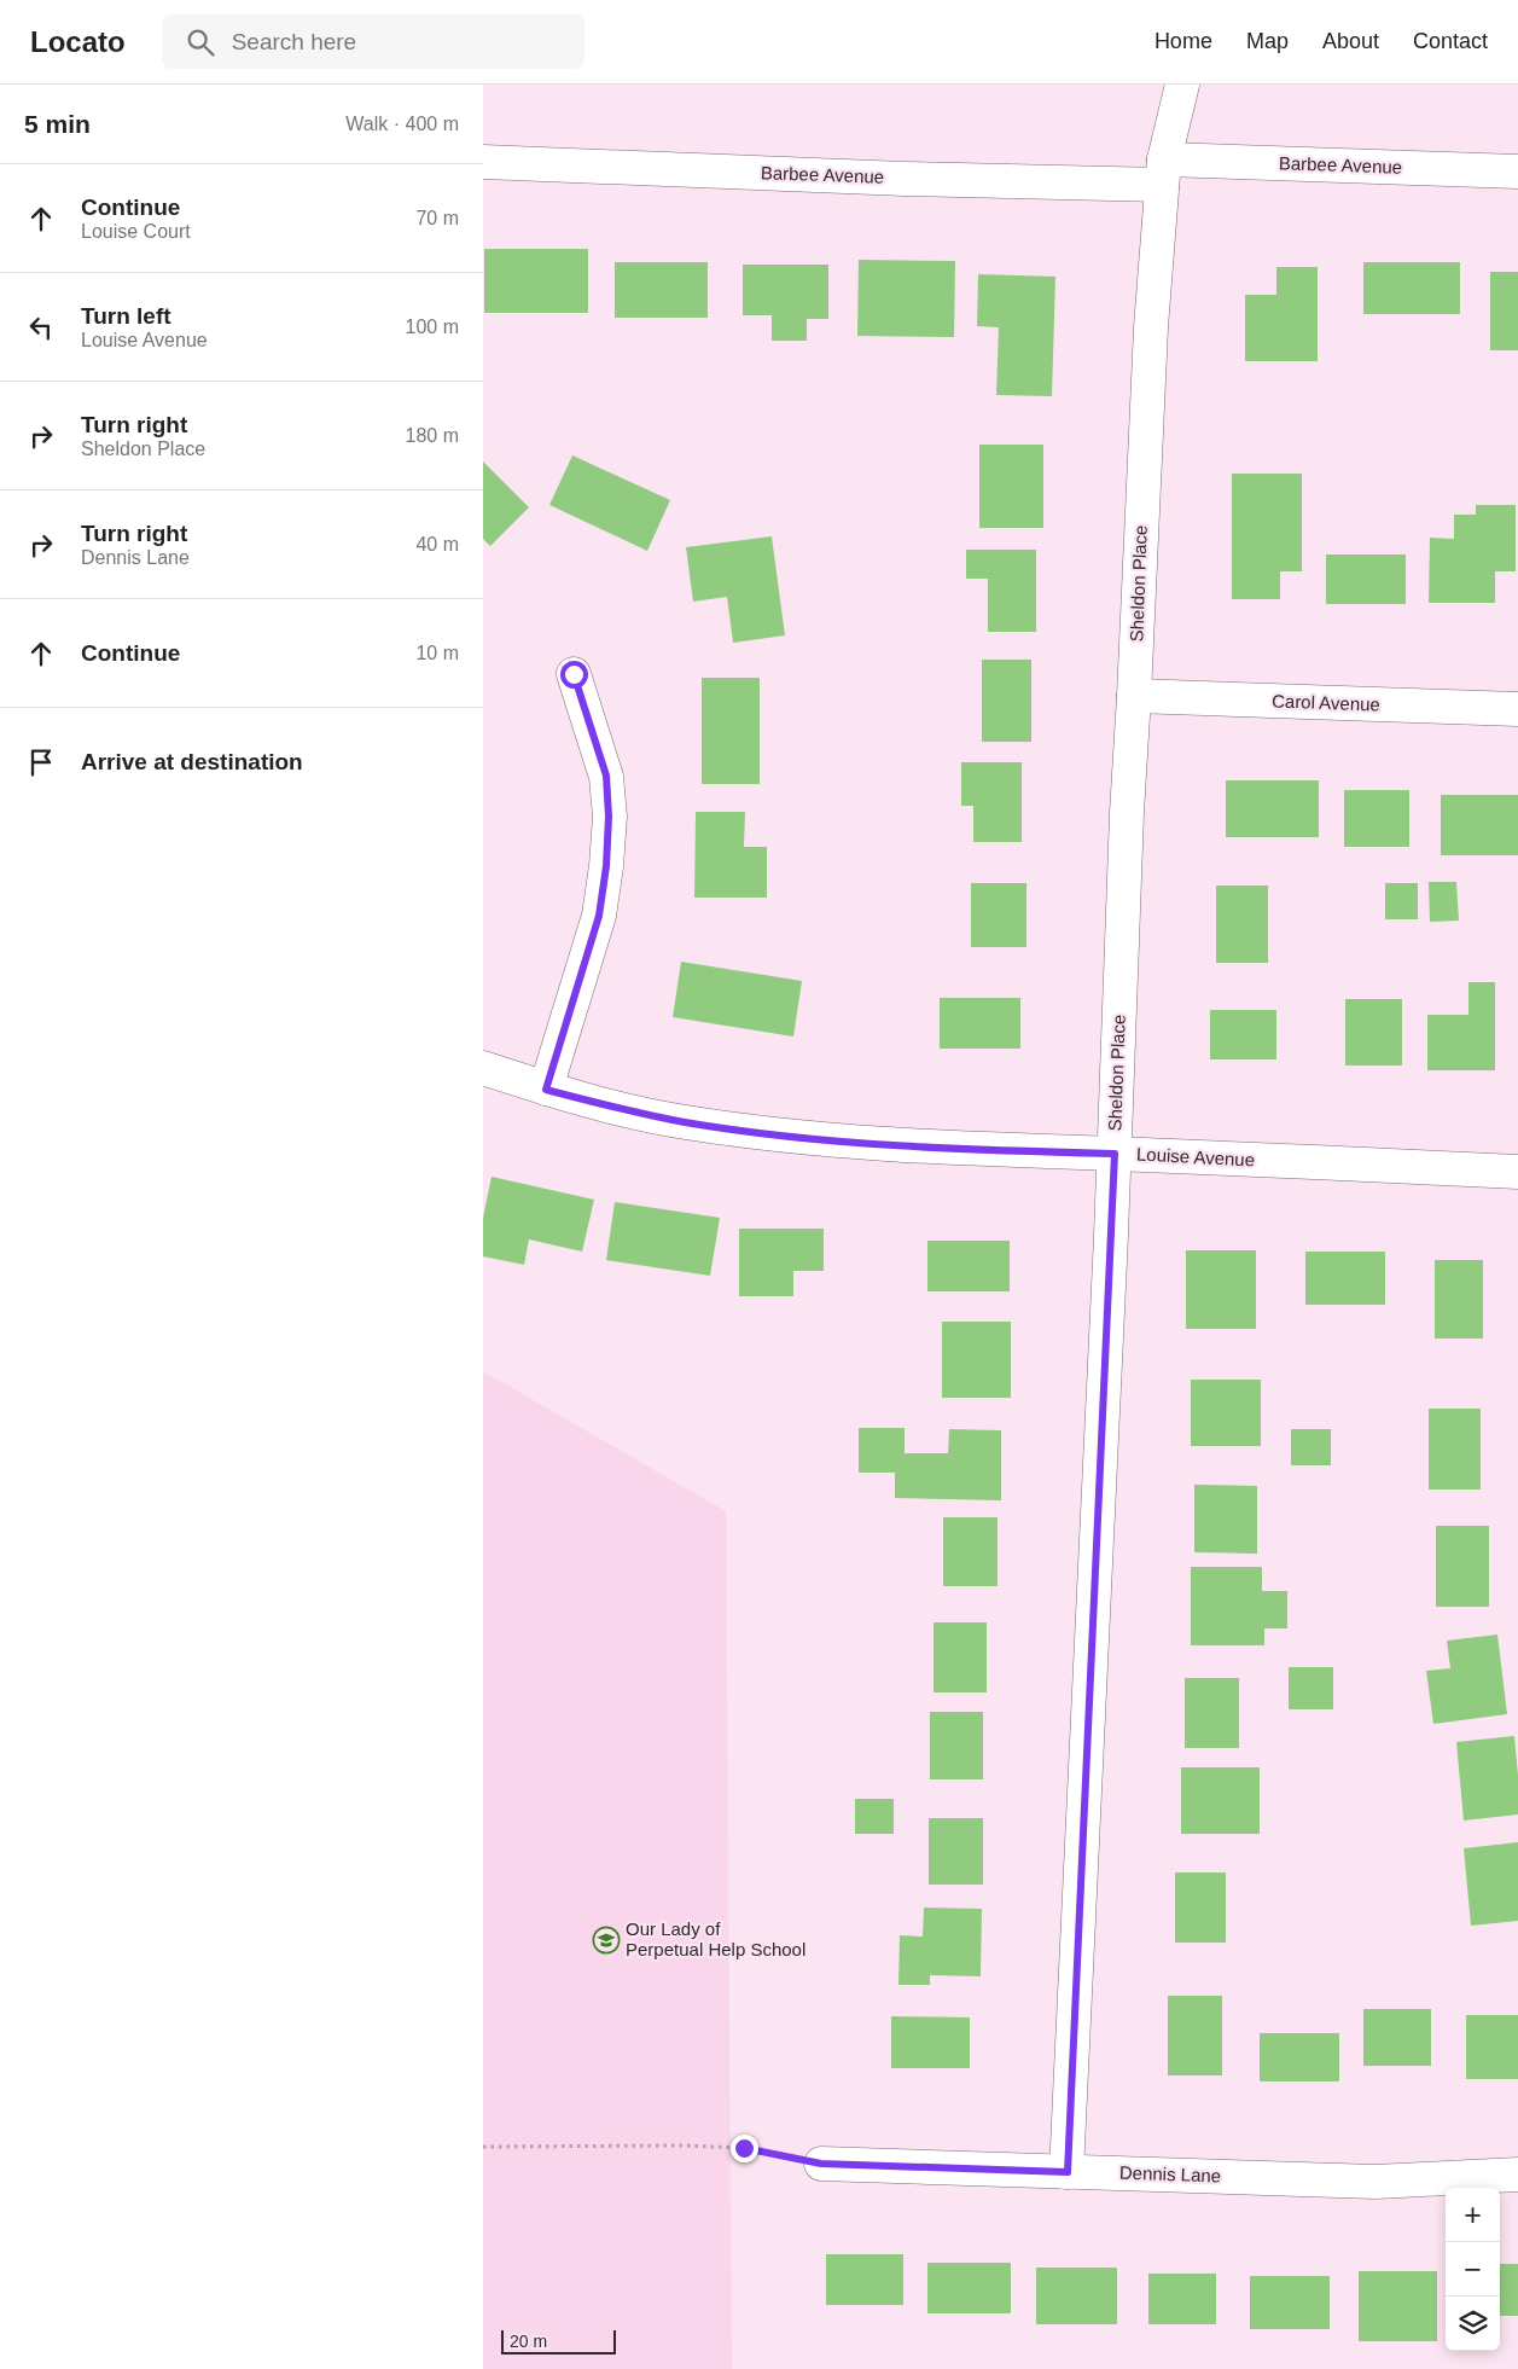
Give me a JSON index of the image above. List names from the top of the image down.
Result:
{
  "streets": {
    "street": [
      "Barbee Avenue",
      "Sheldon Place",
      "Carol Avenue",
      "Louise Avenue",
      "Dennis Lane"
    ]
  },
  "crossings": [
    ["Barbee Avenue", "Sheldon Place"],
    ["Sheldon Place", "Carol Avenue"],
    ["Sheldon Place", "Louise Avenue"],
    ["Sheldon Place", "Dennis Lane"]
  ],
  "places": {
    "school or university": ["Our Lady of Perpetual Help School"]
  },
  "scale_bar": "20 m",
  "page": {
    "header": "Locato",
    "search": "Search here",
    "nav": [
      "Home",
      "Map",
      "About",
      "Contact"
    ],
    "heading": ["5 min", "Walk · 400 m"],
    "list": [
      ["Continue", "Louise Court", "70 m"],
      ["Turn left", "Louise Avenue", "100 m"],
      ["Turn right", "Sheldon Place", "180 m"],
      ["Turn right", "Dennis Lane", "40 m"],
      ["Continue", "10 m"],
      "Arrive at destination"
    ],
    "map_buttons": ["+", "−"],
    "scale": "20 m"
  }
}
